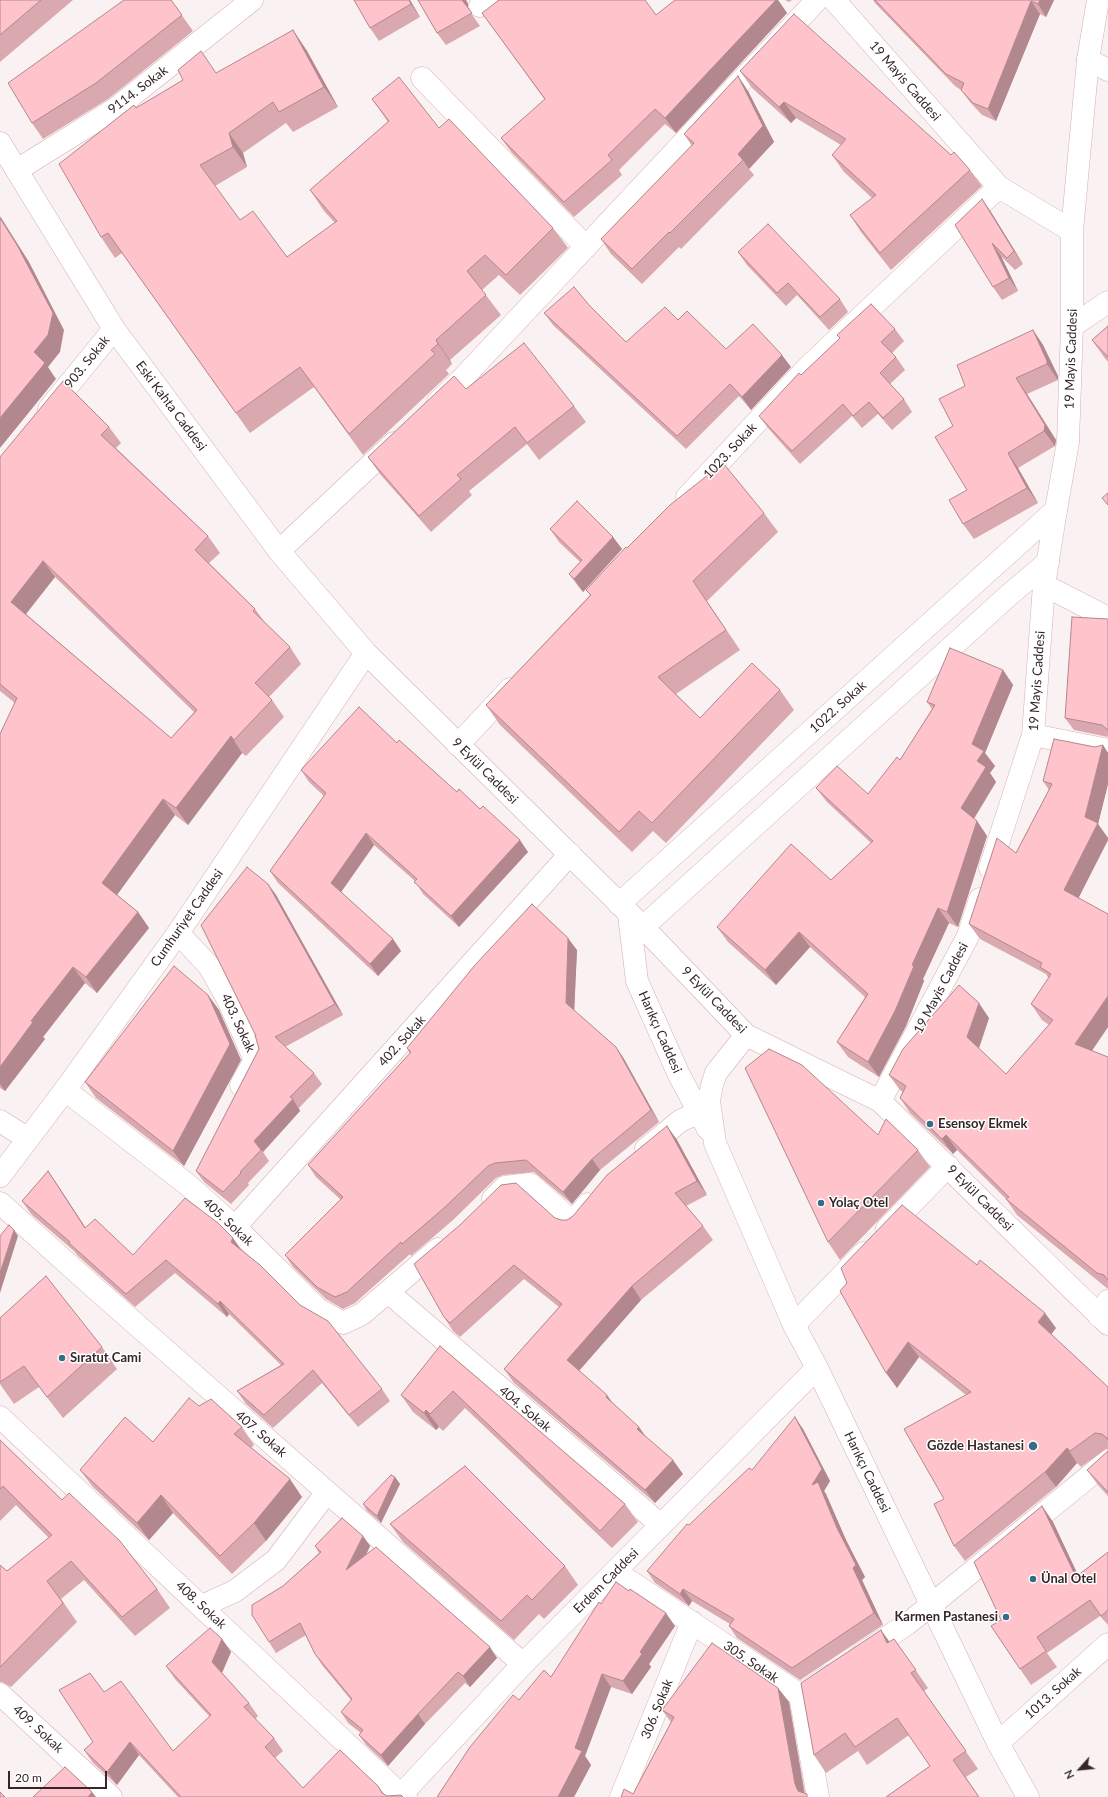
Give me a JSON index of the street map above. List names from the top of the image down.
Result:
{
  "streets": {
    "street": [
      "19 Mayis Caddesi",
      "9114. Sokak",
      "903. Sokak",
      "Eski Kahta Caddesi",
      "1023. Sokak",
      "1022. Sokak",
      "9 Eylül Caddesi",
      "Cumhuriyet Caddesi",
      "403. Sokak",
      "Harıkçı Caddesi",
      "402. Sokak",
      "405. Sokak",
      "404. Sokak",
      "407. Sokak",
      "Erdem Caddesi",
      "408. Sokak",
      "305. Sokak",
      "1013. Sokak",
      "306. Sokak",
      "409. Sokak"
    ]
  },
  "crossings": [
    ["19 Mayis Caddesi", "1023. Sokak"],
    ["19 Mayis Caddesi", "1022. Sokak"],
    ["19 Mayis Caddesi", "9 Eylül Caddesi"],
    ["9114. Sokak", "Eski Kahta Caddesi"],
    ["903. Sokak", "Eski Kahta Caddesi"],
    ["Eski Kahta Caddesi", "9 Eylül Caddesi"],
    ["Eski Kahta Caddesi", "Cumhuriyet Caddesi"],
    ["1022. Sokak", "9 Eylül Caddesi"],
    ["1022. Sokak", "Harıkçı Caddesi"],
    ["9 Eylül Caddesi", "Cumhuriyet Caddesi"],
    ["9 Eylül Caddesi", "Harıkçı Caddesi"],
    ["9 Eylül Caddesi", "402. Sokak"],
    ["Cumhuriyet Caddesi", "403. Sokak"],
    ["Cumhuriyet Caddesi", "405. Sokak"],
    ["Harıkçı Caddesi", "Erdem Caddesi"],
    ["Harıkçı Caddesi", "1013. Sokak"],
    ["402. Sokak", "405. Sokak"],
    ["405. Sokak", "404. Sokak"],
    ["404. Sokak", "Erdem Caddesi"],
    ["407. Sokak", "Erdem Caddesi"],
    ["Erdem Caddesi", "408. Sokak"],
    ["Erdem Caddesi", "305. Sokak"],
    ["305. Sokak", "306. Sokak"]
  ],
  "places": [
    "Esensoy Ekmek",
    "Yolaç Otel",
    "Sıratut Cami",
    "Gözde Hastanesi",
    "Ünal Otel",
    "Karmen Pastanesi"
  ],
  "scale_bar": "20 m",
  "north": "bottom left"
}
